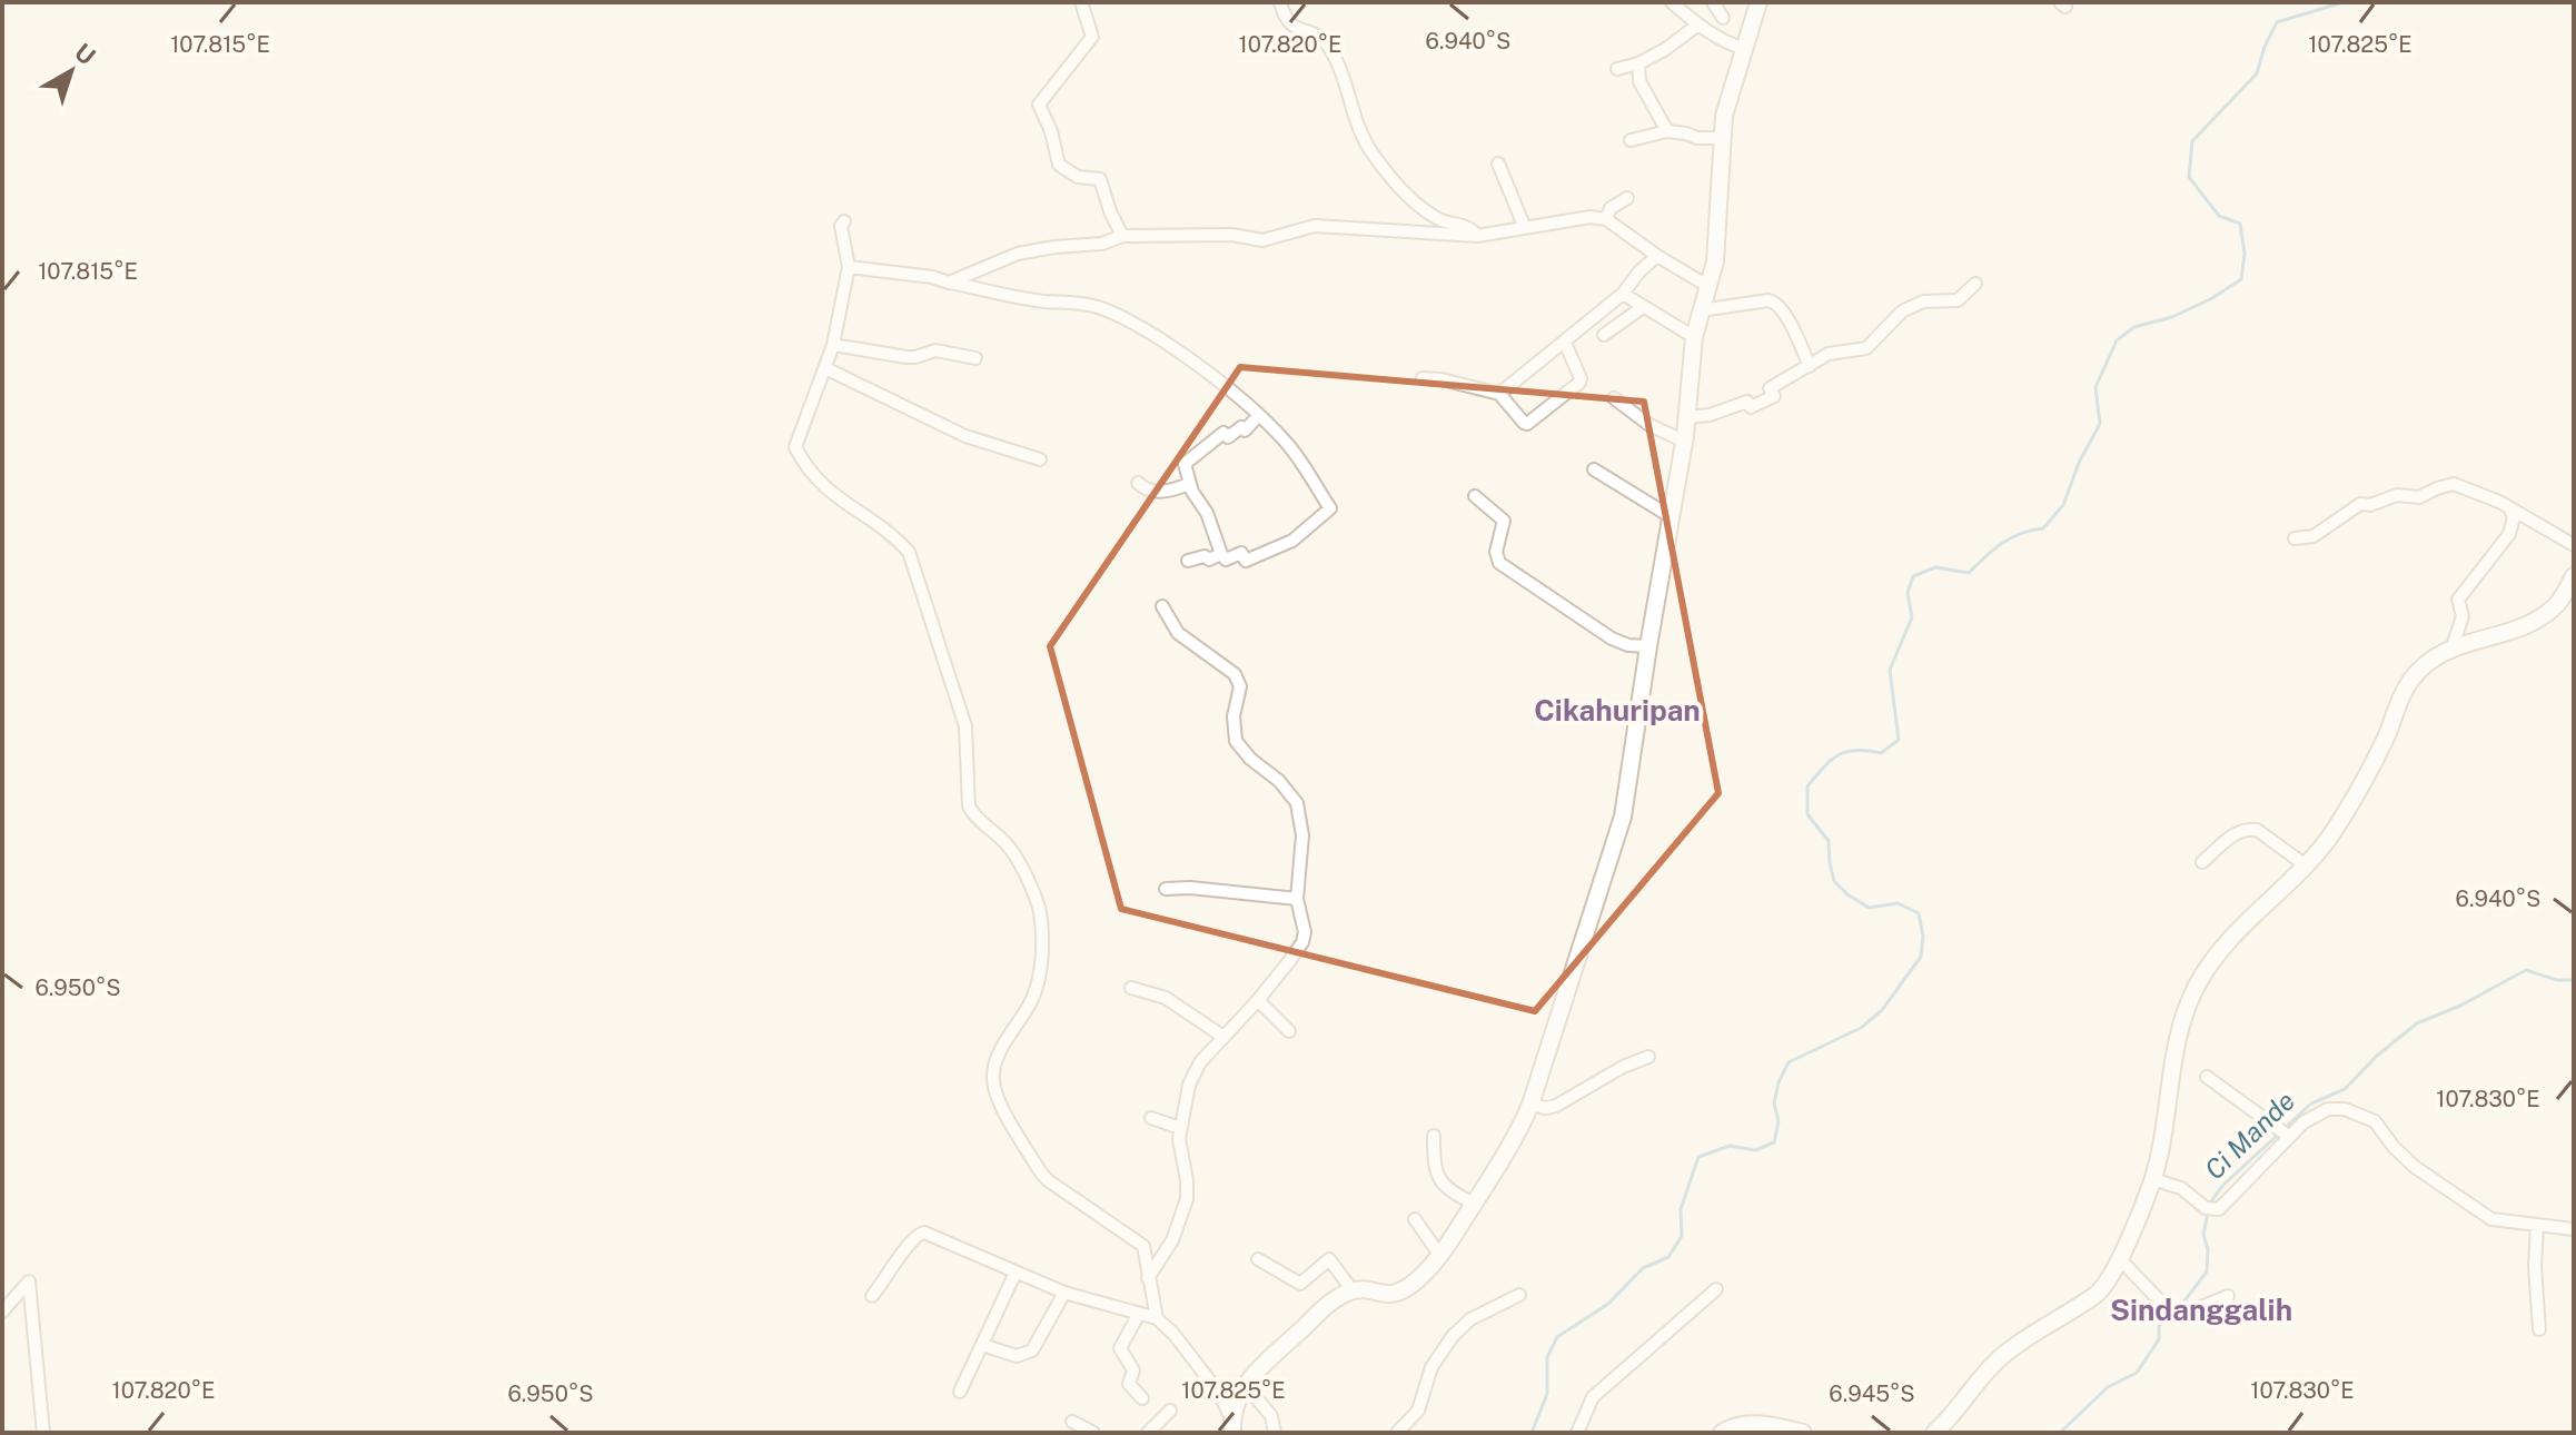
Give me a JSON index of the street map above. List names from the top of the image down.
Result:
{
  "districts": ["Cikahuripan", "Sindanggalih"],
  "water": ["Ci Mande"],
  "north": "top right",
  "coordinates": [
    "6.940°S",
    "107.820°E",
    "107.815°E",
    "107.825°E",
    "6.950°S",
    "107.830°E",
    "6.945°S"
  ]
}
